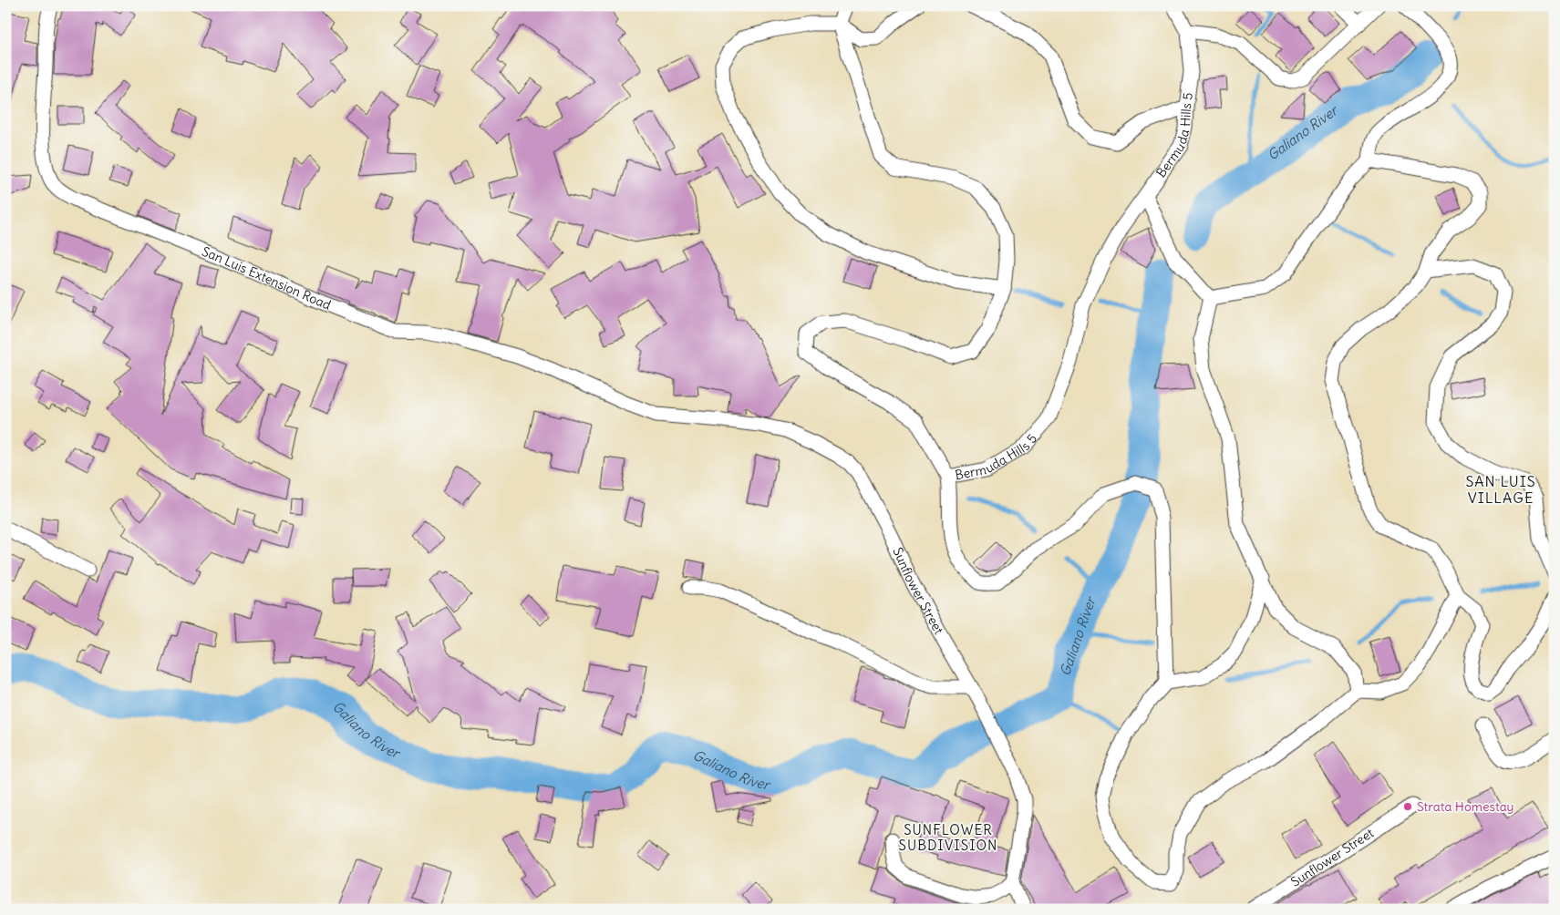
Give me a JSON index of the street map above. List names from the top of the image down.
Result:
{
  "streets": {
    "street": ["Bermuda Hills 5", "San Luis Extension Road", "Sunflower Street"]
  },
  "crossings": [
    ["San Luis Extension Road", "Sunflower Street"]
  ],
  "districts": ["SAN LUIS VILLAGE", "SUNFLOWER SUBDIVISION"],
  "water": ["Galiano River"],
  "places": ["Strata Homestay"]
}
